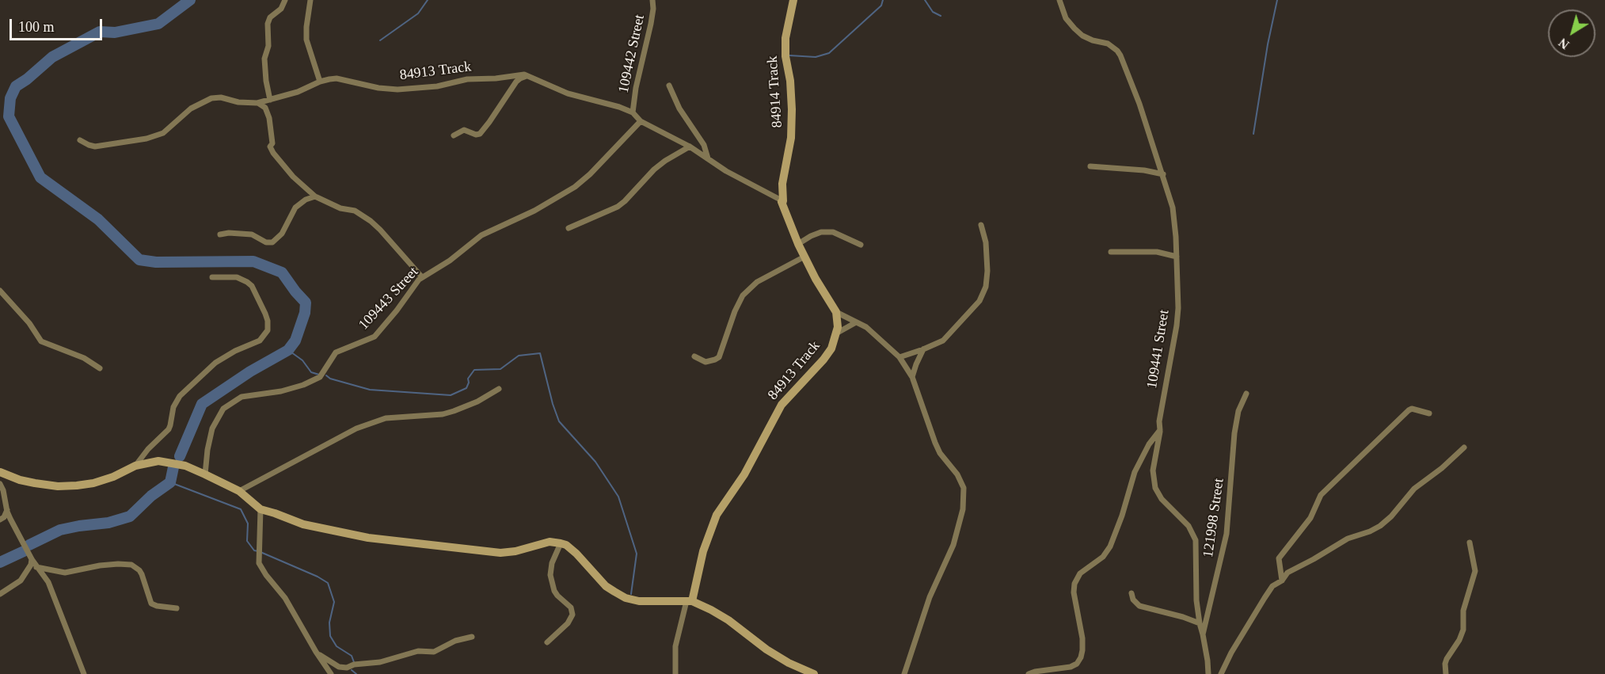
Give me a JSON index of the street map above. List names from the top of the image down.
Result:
{
  "streets": {
    "street": [
      "109442 Street",
      "84913 Track",
      "84914 Track",
      "109443 Street",
      "109441 Street",
      "121998 Street"
    ]
  },
  "crossings": [
    ["109442 Street", "84913 Track"],
    ["84913 Track", "84914 Track"],
    ["84913 Track", "109443 Street"],
    ["109441 Street", "121998 Street"]
  ],
  "scale_bar": "100 m",
  "north": "bottom left"
}
